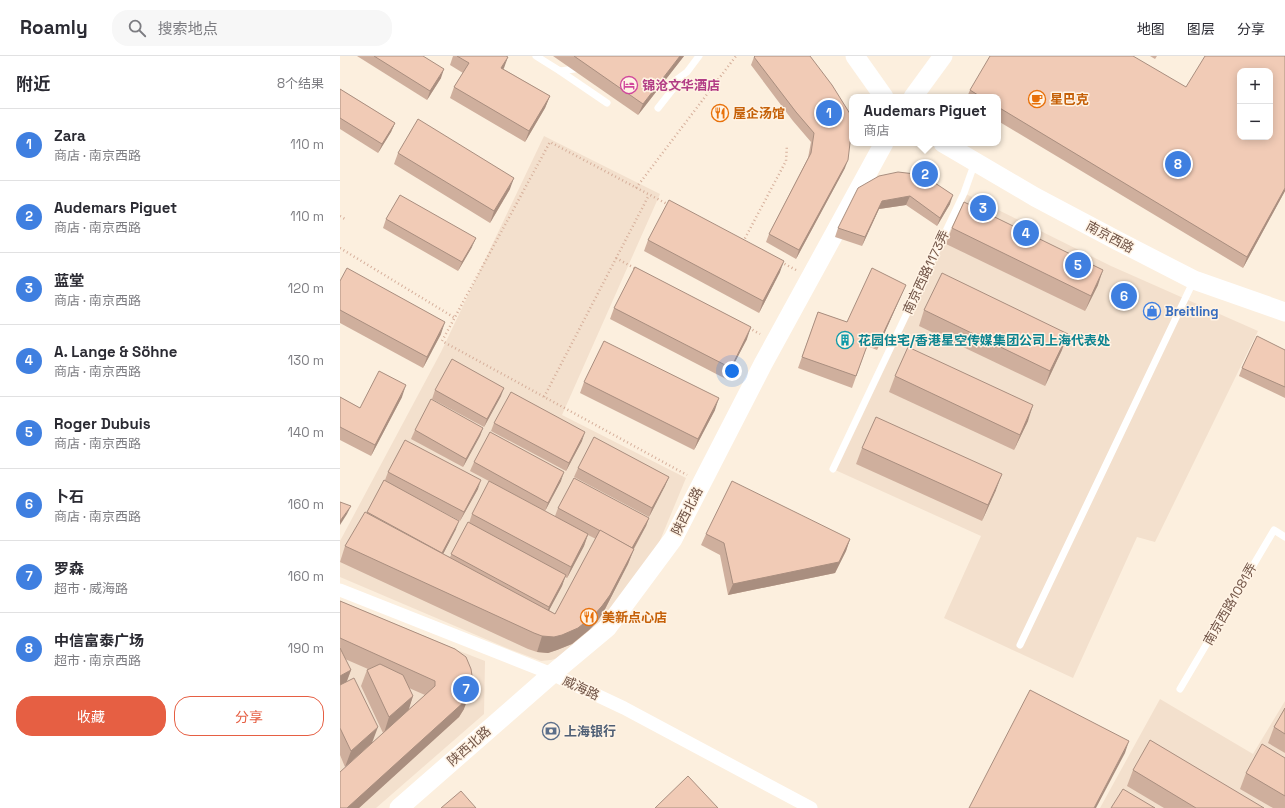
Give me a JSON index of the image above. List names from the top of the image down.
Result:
{
  "streets": {
    "main road": ["南京西路", "陕西北路"],
    "street": ["威海路"],
    "lane": ["南京西路1173弄", "南京西路1081弄"]
  },
  "crossings": [
    ["南京西路", "南京西路1173弄"],
    ["陕西北路", "威海路"]
  ],
  "places": {
    "hotel": ["锦沧文华酒店"],
    "cafe": ["星巴克"],
    "restaurant": ["屋企汤馆", "美新点心店"],
    "shop": ["Breitling"],
    "building": ["花园住宅/香港星空传媒集团公司上海代表处"],
    "bank": ["上海银行"]
  },
  "page": {
    "header": "Roamly",
    "search": "搜索地点",
    "nav": ["地图", "图层", "分享"],
    "heading": ["附近", "8个结果"],
    "map_buttons": ["+", "−"],
    "popup": ["Audemars Piguet", "商店"],
    "pins": [
      "1",
      "8",
      "2",
      "3",
      "4",
      "5",
      "6",
      "7"
    ],
    "list": [
      {
        "mark": "1",
        "name": "Zara",
        "note": "商店 · 南京西路",
        "value": "110 m"
      },
      {
        "mark": "2",
        "name": "Audemars Piguet",
        "note": "商店 · 南京西路",
        "value": "110 m"
      },
      {
        "mark": "3",
        "name": "蓝堂",
        "note": "商店 · 南京西路",
        "value": "120 m"
      },
      {
        "mark": "4",
        "name": "A. Lange & Söhne",
        "note": "商店 · 南京西路",
        "value": "130 m"
      },
      {
        "mark": "5",
        "name": "Roger Dubuis",
        "note": "商店 · 南京西路",
        "value": "140 m"
      },
      {
        "mark": "6",
        "name": "卜石",
        "note": "商店 · 南京西路",
        "value": "160 m"
      },
      {
        "mark": "7",
        "name": "罗森",
        "note": "超市 · 威海路",
        "value": "160 m"
      },
      {
        "mark": "8",
        "name": "中信富泰广场",
        "note": "超市 · 南京西路",
        "value": "190 m"
      }
    ],
    "buttons": ["收藏", "分享"]
  }
}
